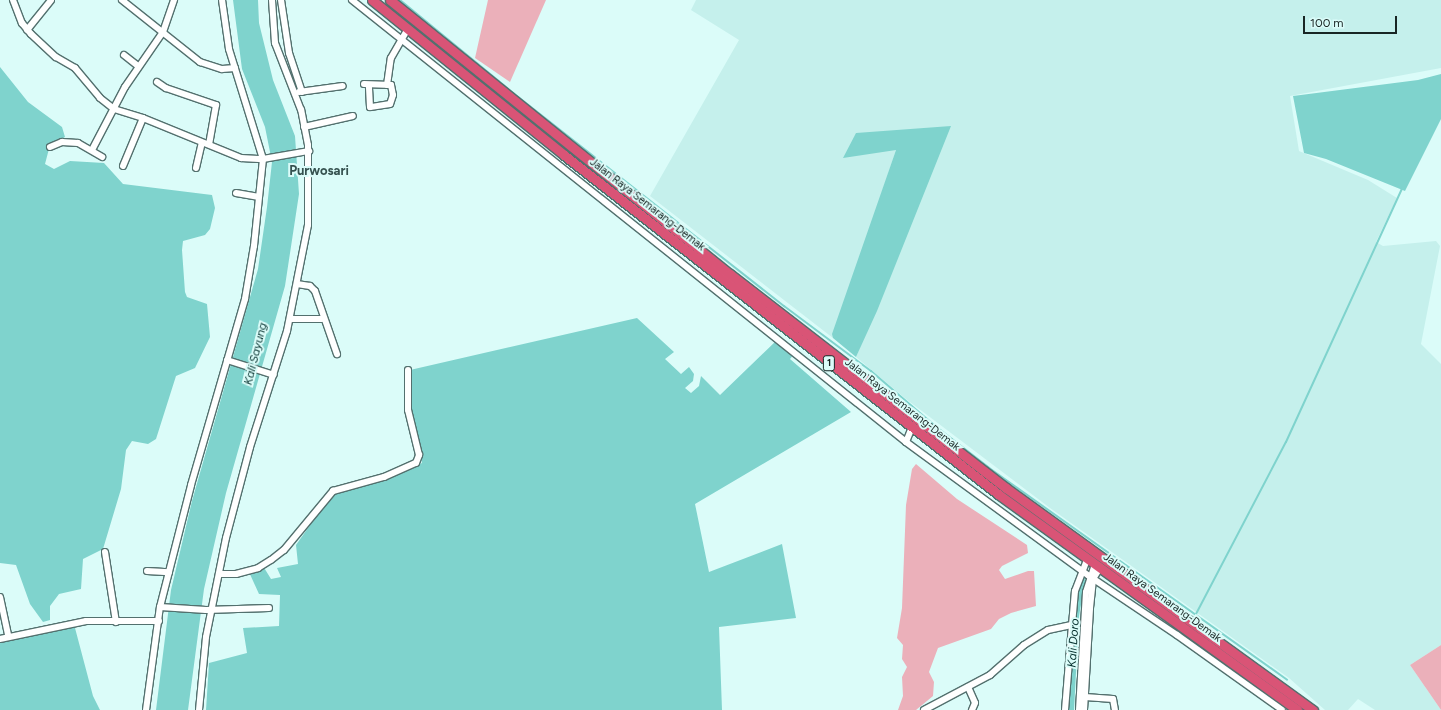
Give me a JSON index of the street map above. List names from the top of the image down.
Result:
{
  "streets": {
    "highway": ["Jalan Raya Semarang-Demak", "1"]
  },
  "districts": ["Purwosari"],
  "water": ["Kali Sayung", "Kali Doro"],
  "scale_bar": "100 m"
}
